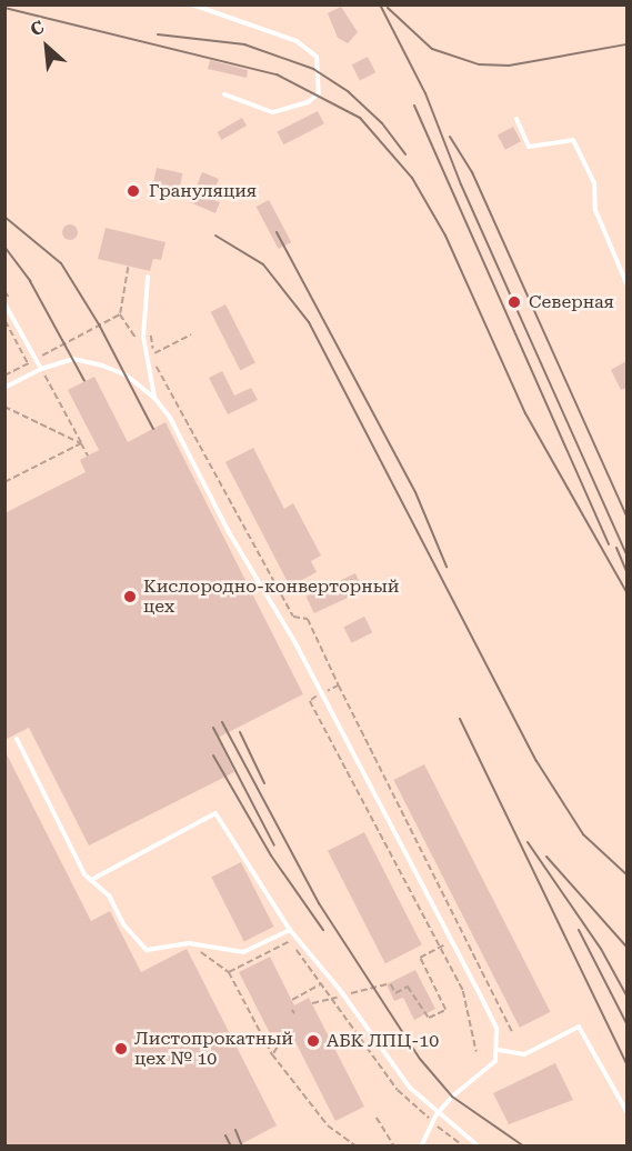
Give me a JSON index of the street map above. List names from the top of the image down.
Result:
{
  "places": [
    "Грануляция",
    "Северная",
    "Кислородно-конверторный цех",
    "АБК ЛПЦ-10",
    "Листопрокатный цех № 10"
  ],
  "north": "top left"
}
